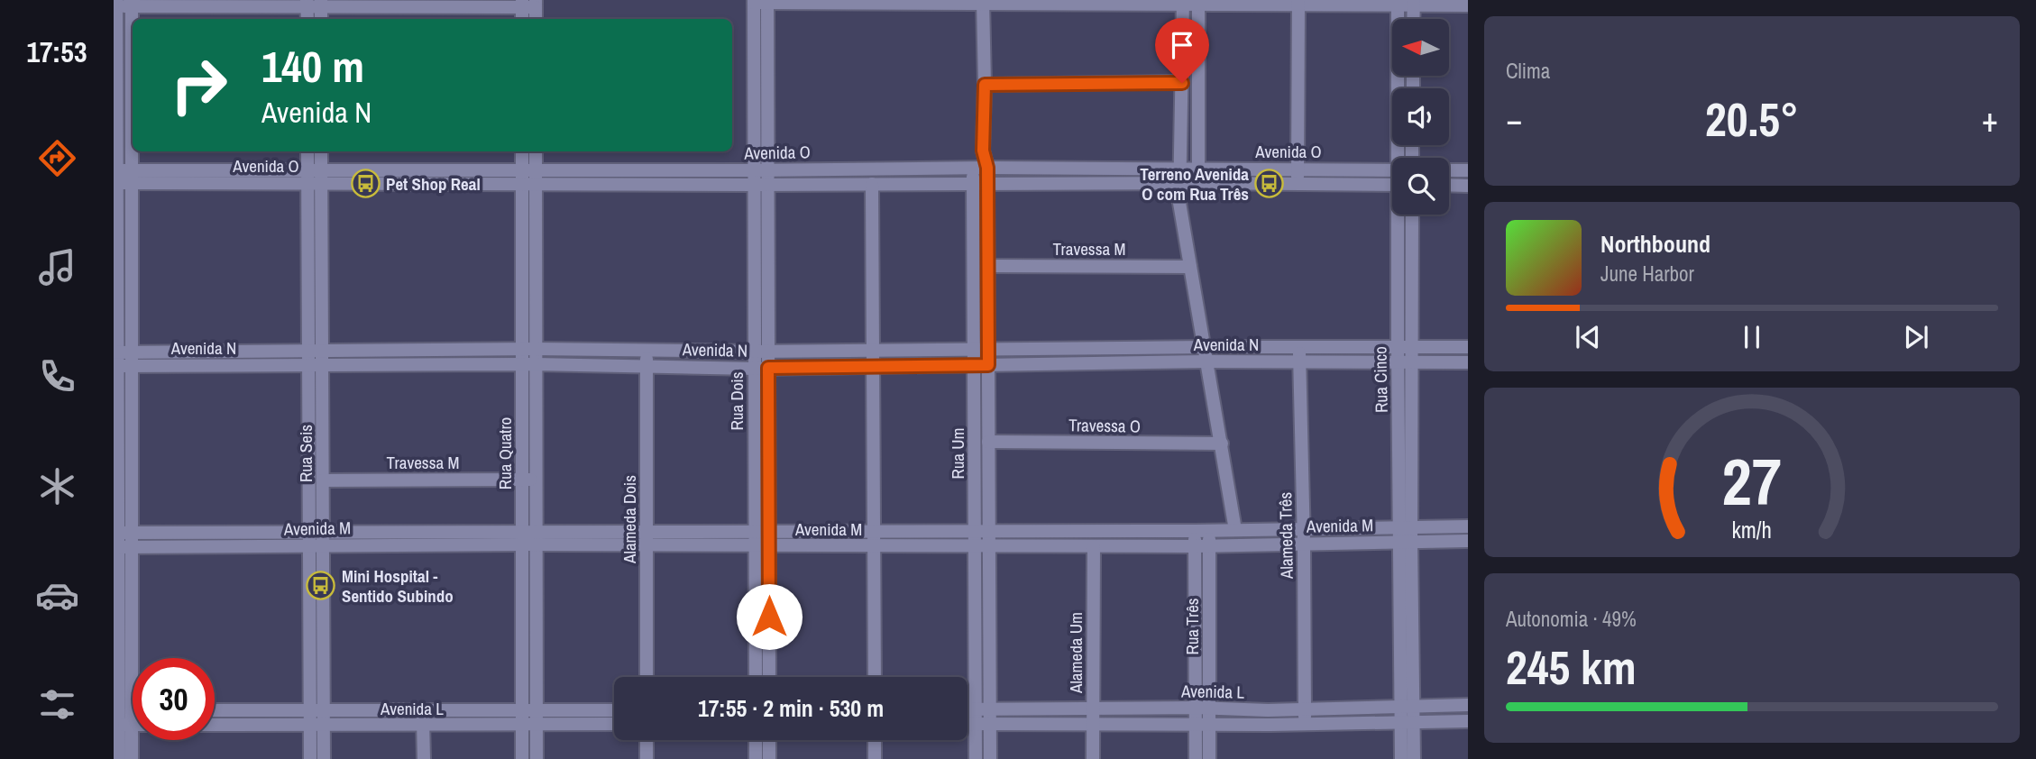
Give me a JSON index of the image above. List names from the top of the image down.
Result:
{
  "streets": {
    "street": [
      "Avenida O",
      "Travessa M",
      "Avenida N",
      "Rua Cinco",
      "Rua Dois",
      "Travessa O",
      "Rua Seis",
      "Rua Quatro",
      "Rua Um",
      "Alameda Dois",
      "Avenida M",
      "Alameda Três",
      "Rua Três",
      "Alameda Um",
      "Avenida L"
    ]
  },
  "crossings": [
    ["Avenida O", "Rua Dois"],
    ["Avenida O", "Rua Seis"],
    ["Avenida O", "Rua Quatro"],
    ["Avenida O", "Rua Um"],
    ["Travessa M", "Rua Seis"],
    ["Travessa M", "Rua Quatro"],
    ["Travessa M", "Rua Um"],
    ["Avenida N", "Rua Cinco"],
    ["Avenida N", "Rua Dois"],
    ["Avenida N", "Rua Seis"],
    ["Avenida N", "Rua Quatro"],
    ["Avenida N", "Rua Um"],
    ["Avenida N", "Alameda Dois"],
    ["Avenida N", "Alameda Três"],
    ["Rua Cinco", "Avenida M"],
    ["Rua Cinco", "Avenida L"],
    ["Rua Dois", "Avenida M"],
    ["Travessa O", "Rua Um"],
    ["Rua Seis", "Avenida M"],
    ["Rua Seis", "Avenida L"],
    ["Rua Quatro", "Avenida M"],
    ["Rua Quatro", "Avenida L"],
    ["Rua Um", "Avenida M"],
    ["Rua Um", "Avenida L"],
    ["Alameda Dois", "Avenida M"],
    ["Avenida M", "Alameda Três"],
    ["Avenida M", "Rua Três"],
    ["Avenida M", "Alameda Um"],
    ["Alameda Três", "Avenida L"],
    ["Rua Três", "Avenida L"],
    ["Alameda Um", "Avenida L"]
  ],
  "places": {
    "bus stop": ["Pet Shop Real", "Terreno Avenida O com Rua Três", "Mini Hospital - Sentido Subindo"]
  },
  "north": "left",
  "page": {
    "tabs": "17:53",
    "tile": [
      "Clima",
      ["Autonomia · 49%", "245 km"]
    ],
    "turn": ["140 m", "Avenida N"],
    "heat": ["−", "20.5°", "+"],
    "song": ["Northbound", "June Harbor"],
    "limit": "30",
    "trip": "17:55 · 2 min · 530 m",
    "gauge": ["27", "km/h"]
  }
}
